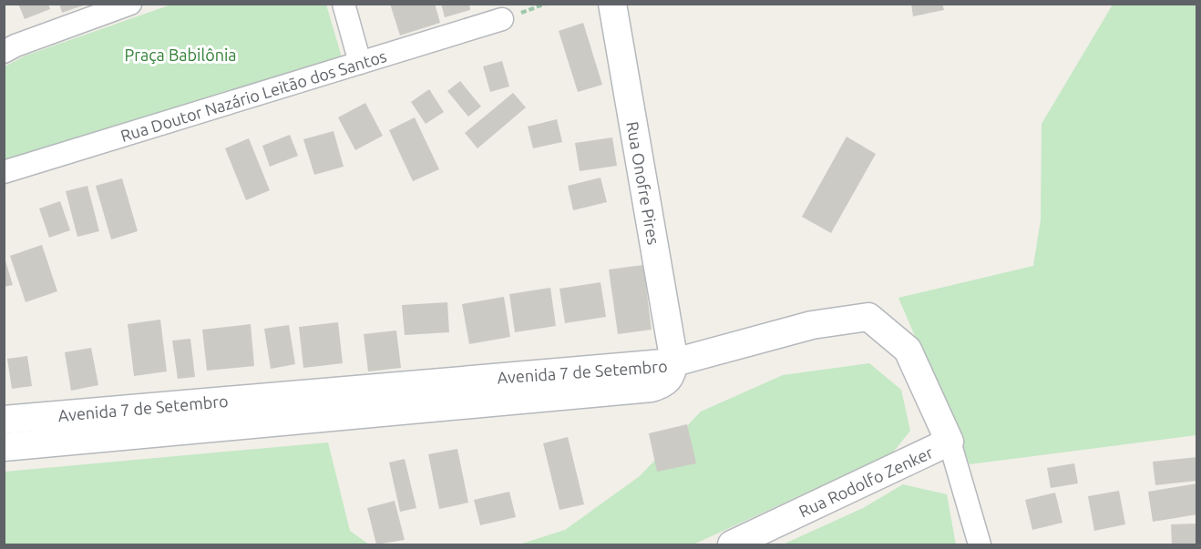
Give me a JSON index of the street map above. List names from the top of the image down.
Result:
{
  "streets": {
    "street": [
      "Rua Doutor Nazário Leitão dos Santos",
      "Rua Onofre Pires",
      "Avenida 7 de Setembro",
      "Rua Rodolfo Zenker"
    ]
  },
  "crossings": [
    ["Rua Onofre Pires", "Avenida 7 de Setembro"],
    ["Rua Onofre Pires", "Rua Rodolfo Zenker"],
    ["Avenida 7 de Setembro", "Rua Rodolfo Zenker"]
  ],
  "parks": ["Praça Babilônia"]
}
